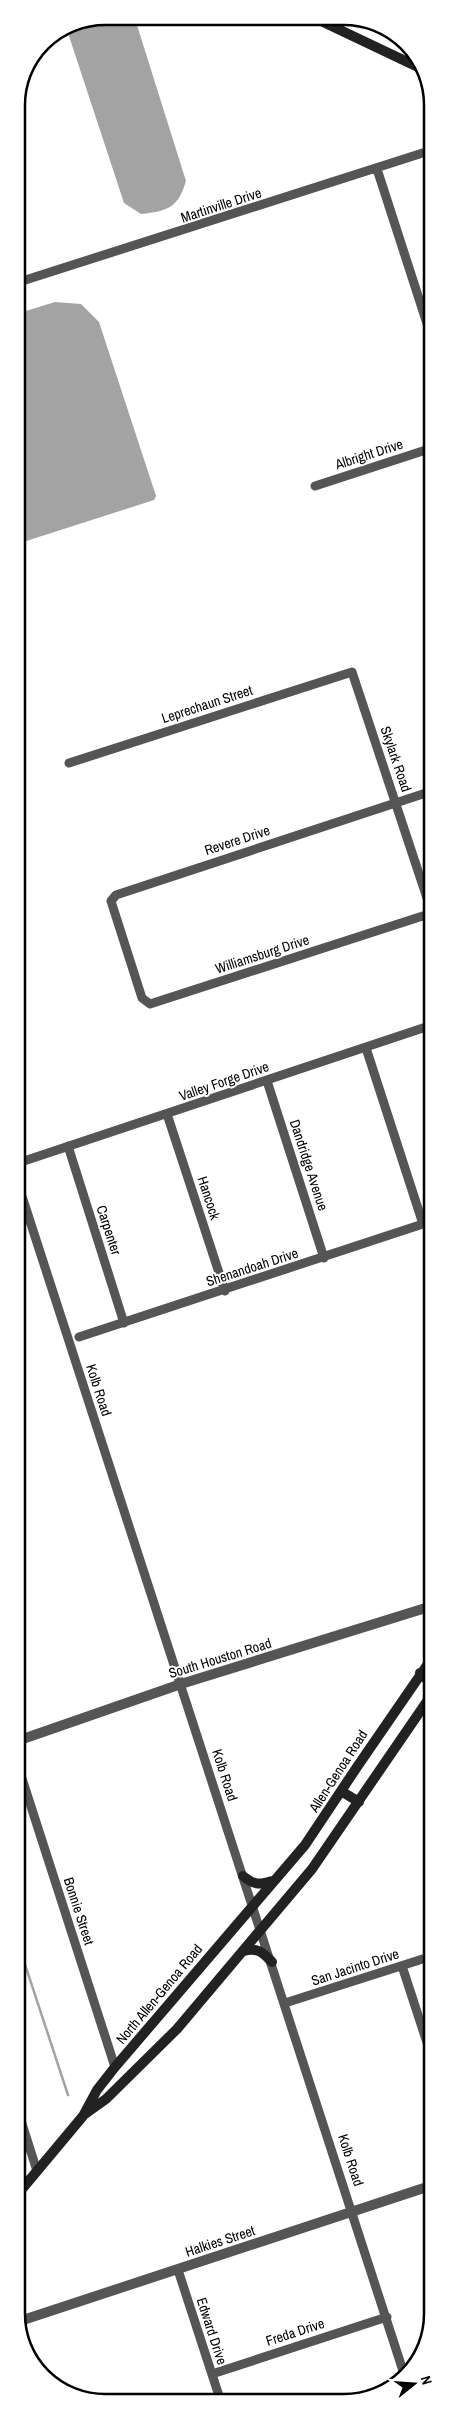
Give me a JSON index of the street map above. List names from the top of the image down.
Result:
{
  "streets": {
    "main road": ["Allen-Genoa Road", "North Allen-Genoa Road"],
    "street": [
      "Martinville Drive",
      "Albright Drive",
      "Leprechaun Street",
      "Skylark Road",
      "Revere Drive",
      "Williamsburg Drive",
      "Valley Forge Drive",
      "Dandridge Avenue",
      "Hancock",
      "Carpenter",
      "Shenandoah Drive",
      "Kolb Road",
      "South Houston Road",
      "Bonnie Street",
      "San Jacinto Drive",
      "Halkies Street",
      "Edward Drive",
      "Freda Drive"
    ]
  },
  "crossings": [
    ["Leprechaun Street", "Skylark Road"],
    ["Skylark Road", "Revere Drive"],
    ["Revere Drive", "Williamsburg Drive"],
    ["Valley Forge Drive", "Dandridge Avenue"],
    ["Valley Forge Drive", "Hancock"],
    ["Valley Forge Drive", "Carpenter"],
    ["Dandridge Avenue", "Shenandoah Drive"],
    ["Hancock", "Shenandoah Drive"],
    ["Carpenter", "Shenandoah Drive"],
    ["Kolb Road", "South Houston Road"],
    ["Kolb Road", "San Jacinto Drive"],
    ["Kolb Road", "North Allen-Genoa Road"],
    ["Kolb Road", "Halkies Street"],
    ["Kolb Road", "Freda Drive"],
    ["Allen-Genoa Road", "North Allen-Genoa Road"],
    ["Bonnie Street", "North Allen-Genoa Road"],
    ["Halkies Street", "Edward Drive"],
    ["Edward Drive", "Freda Drive"]
  ],
  "north": "right"
}
